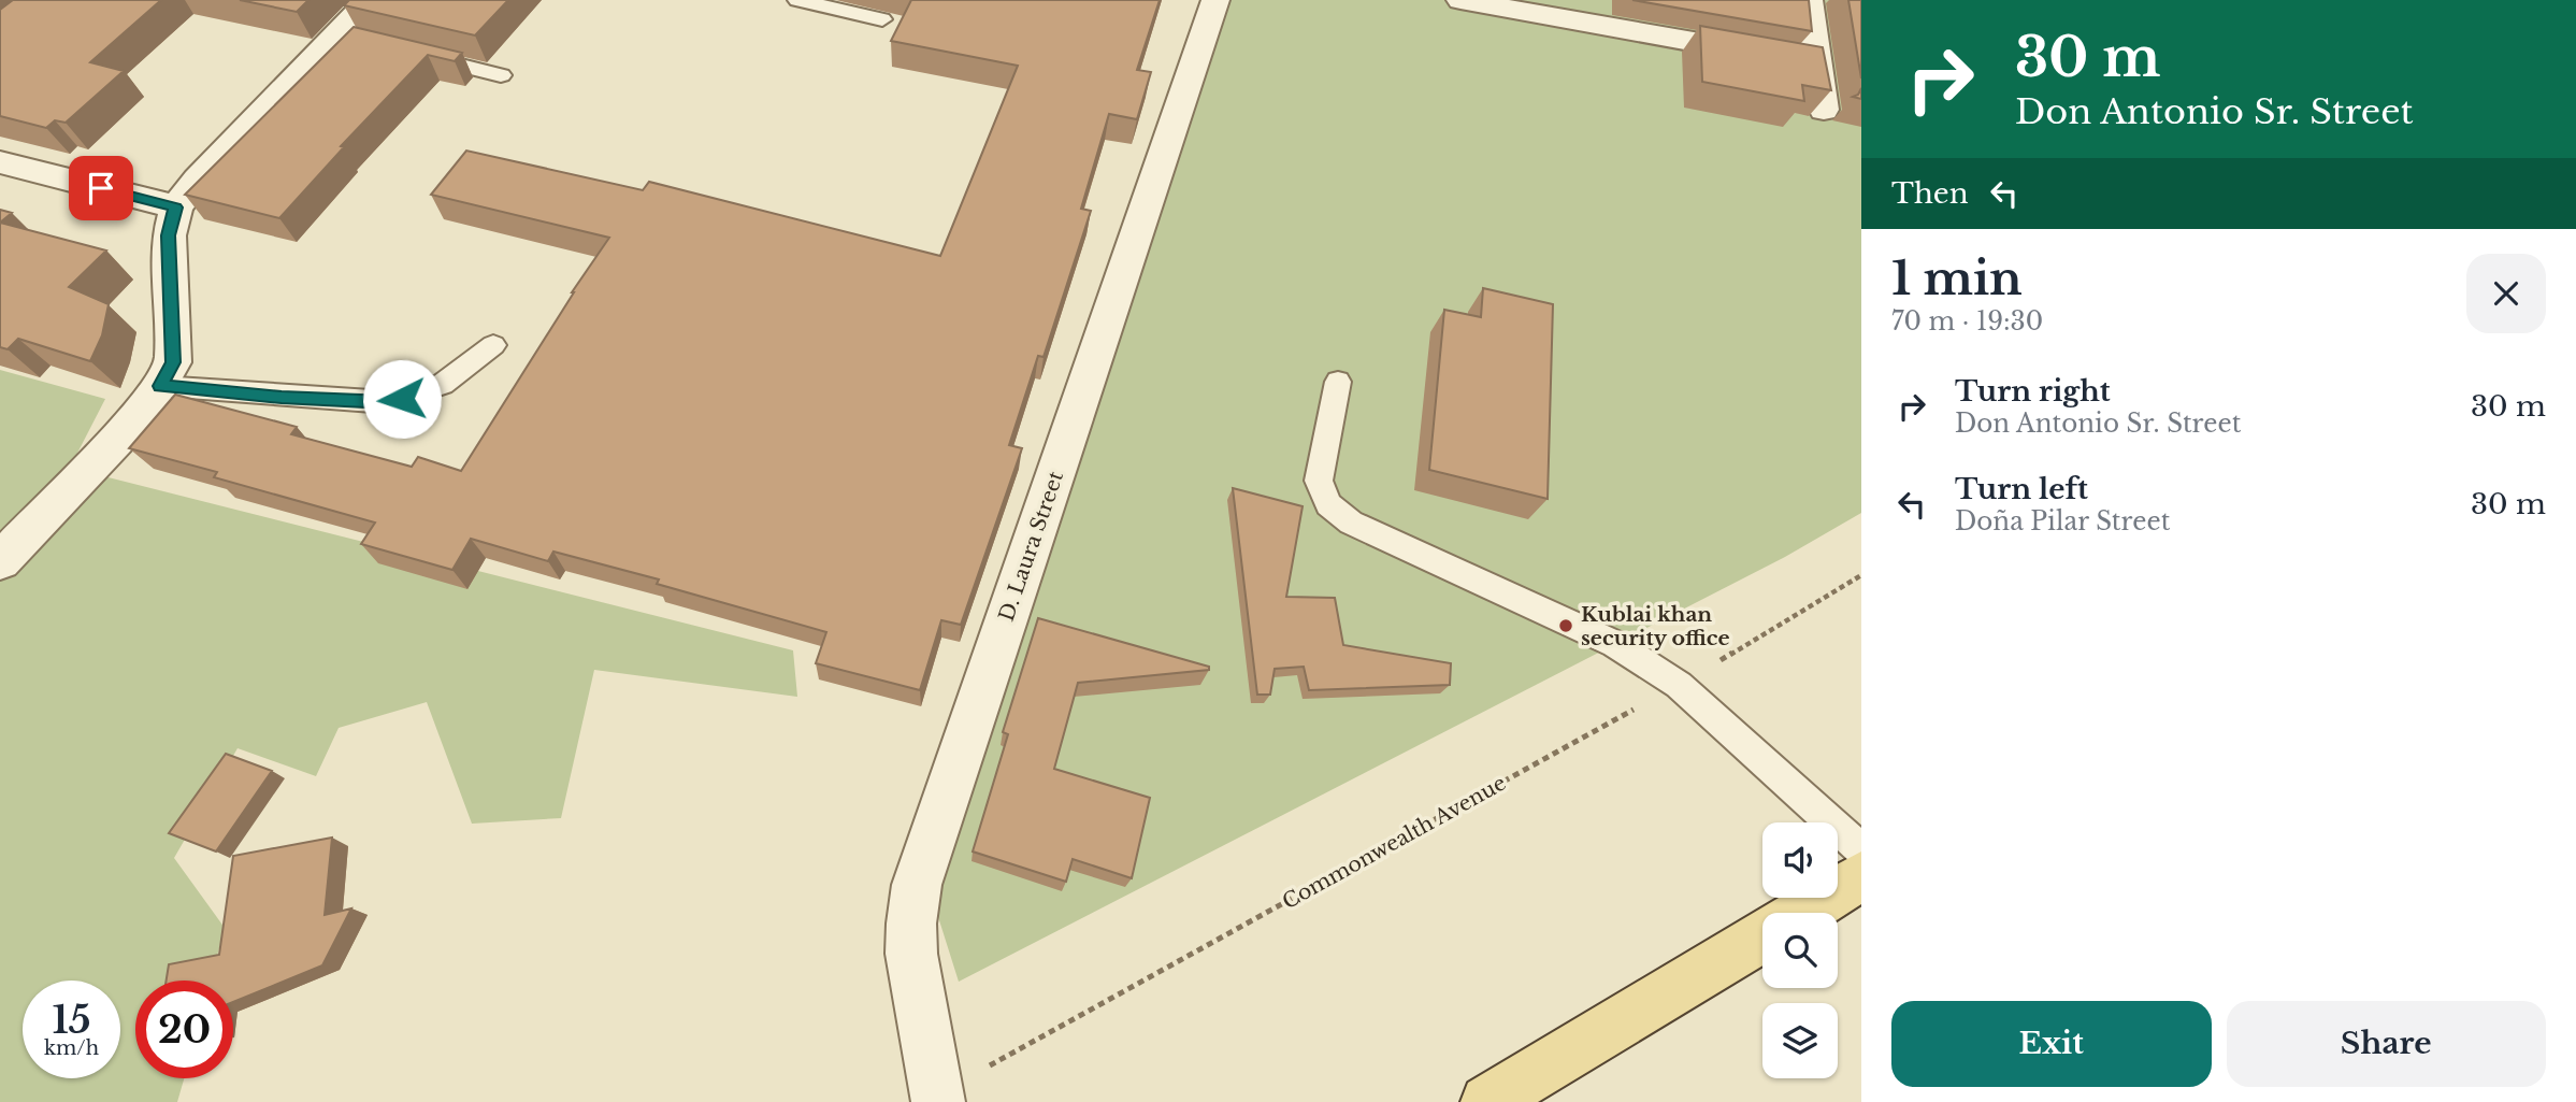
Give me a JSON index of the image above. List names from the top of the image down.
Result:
{
  "streets": {
    "street": ["D. Laura Street"],
    "path": ["Commonwealth Avenue"]
  },
  "crossings": [
    ["D. Laura Street", "Commonwealth Avenue"]
  ],
  "places": ["Kublai khan security office"],
  "page": {
    "turn": ["30 m", "Don Antonio Sr. Street"],
    "then": "Then",
    "heading": ["1 min", "70 m · 19:30"],
    "list": [
      {
        "name": "Turn right",
        "note": "Don Antonio Sr. Street",
        "value": "30 m"
      },
      {
        "name": "Turn left",
        "note": "Doña Pilar Street",
        "value": "30 m"
      }
    ],
    "speed": "15 km/h",
    "limit": "20",
    "buttons": ["Exit", "Share"]
  }
}
